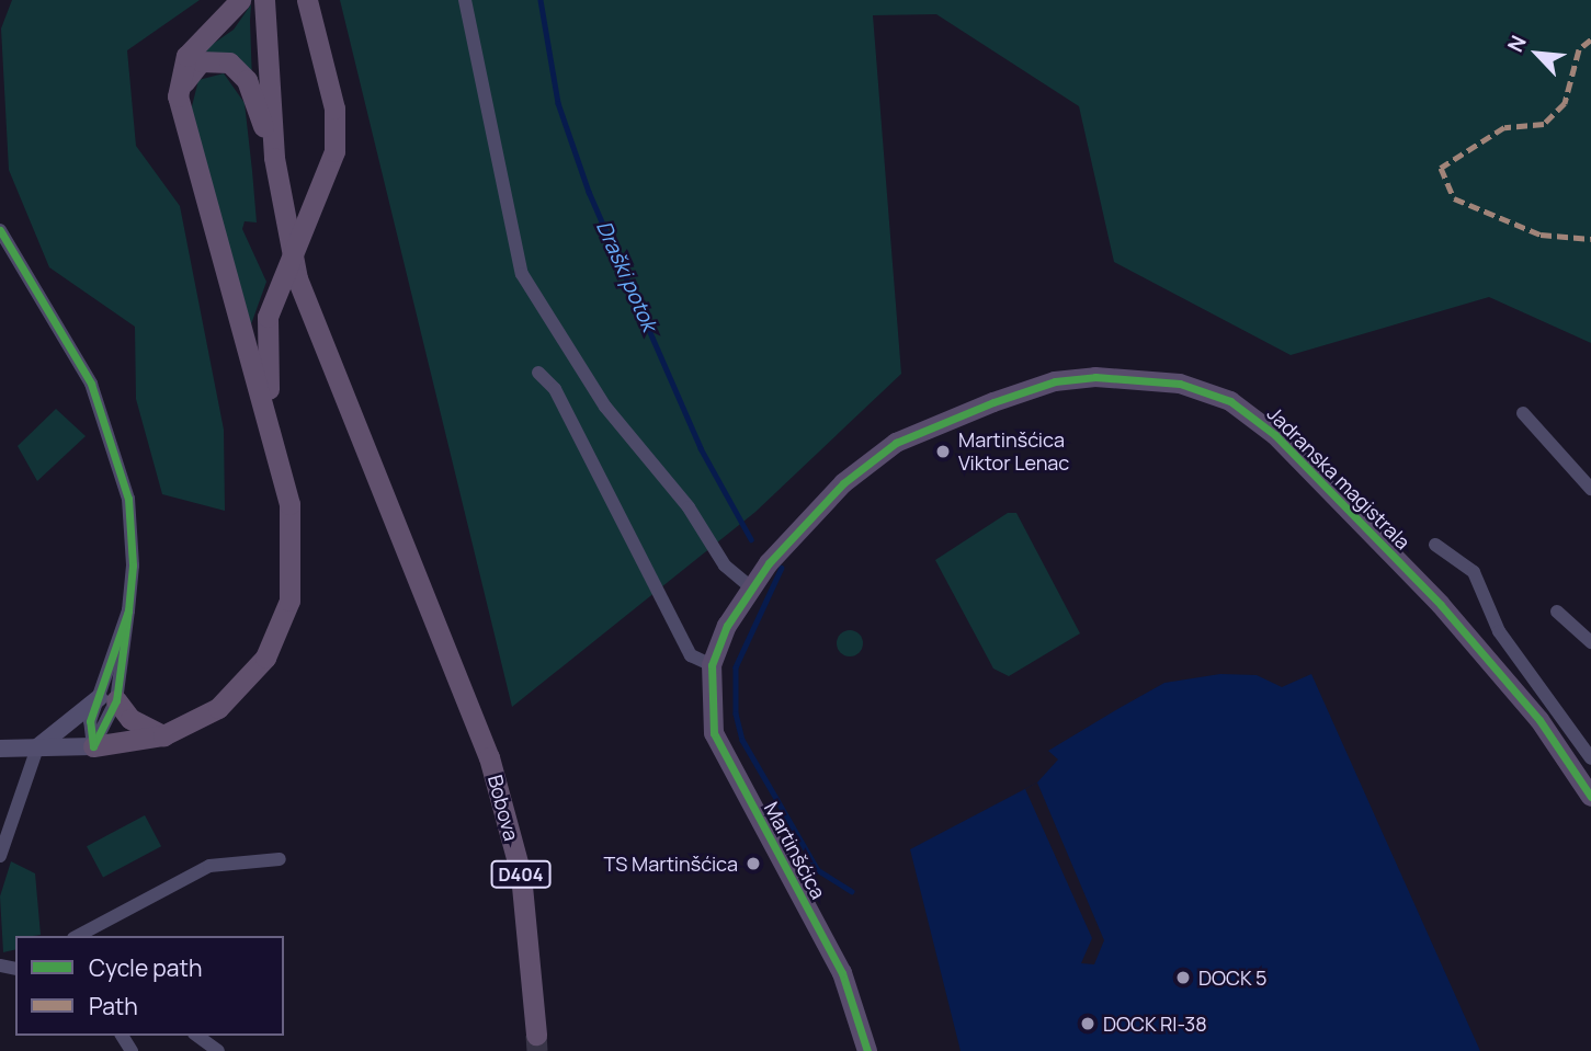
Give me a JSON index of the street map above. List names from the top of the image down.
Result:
{
  "streets": {
    "highway": ["Bobova", "D404"],
    "main road": ["Jadranska magistrala", "Martinšćica"]
  },
  "crossings": [
    ["Jadranska magistrala", "Martinšćica"],
    ["Bobova", "D404"]
  ],
  "water": ["Draški potok"],
  "places": [
    "Martinšćica Viktor Lenac",
    "TS Martinšćica",
    "DOCK 5",
    "DOCK RI-38"
  ],
  "legend": ["Cycle path", "Path"],
  "north": "top left"
}
